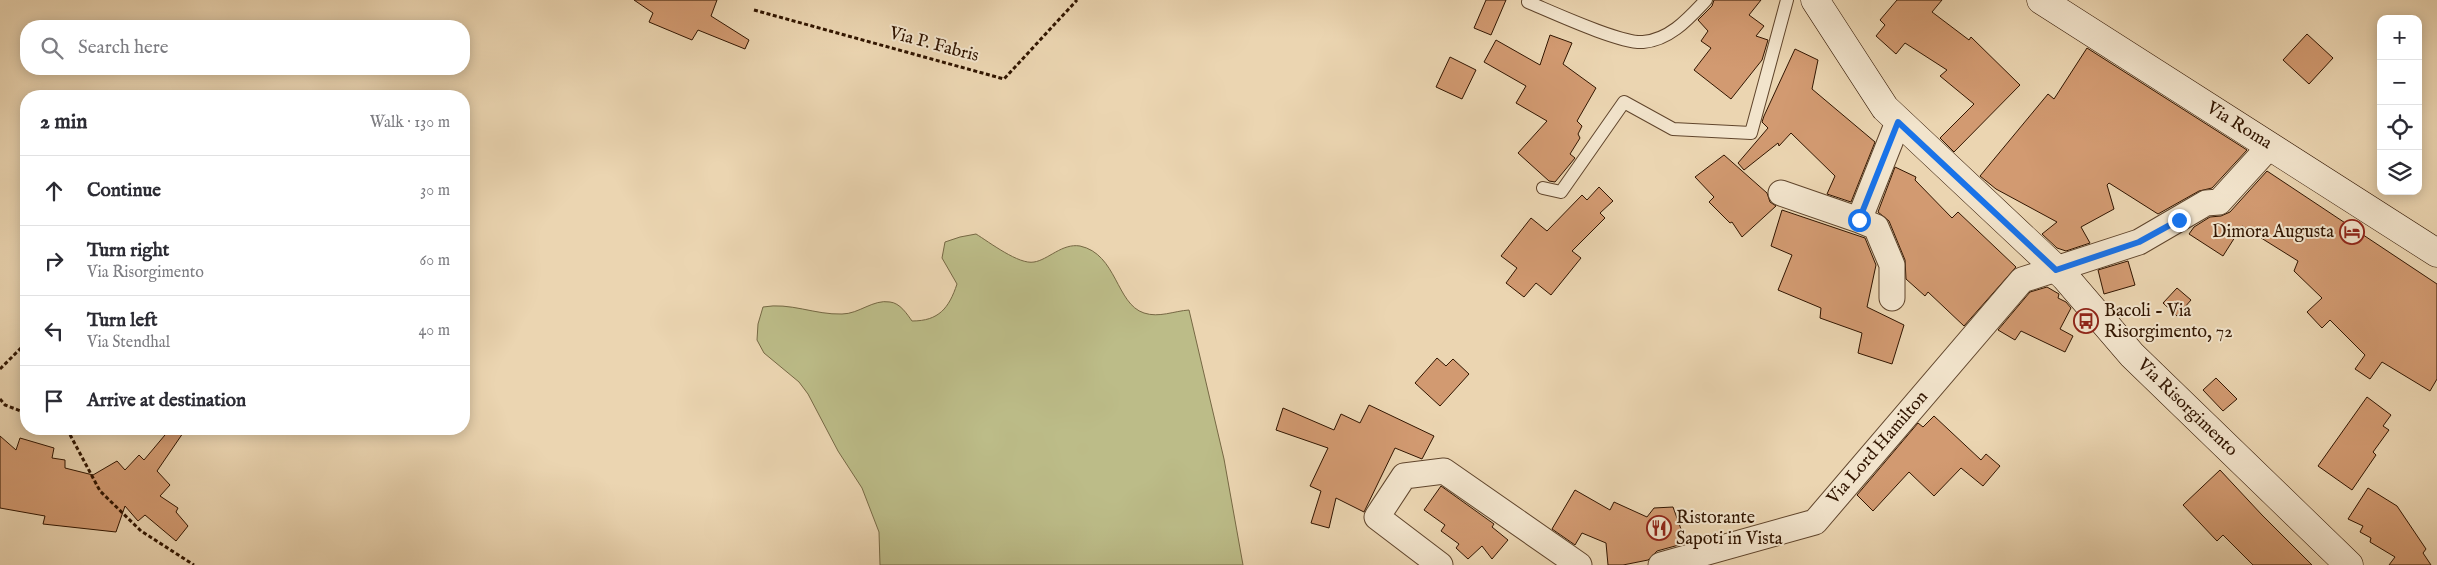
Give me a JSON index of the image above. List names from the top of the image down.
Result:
{
  "streets": {
    "main road": ["Via Roma", "Via Risorgimento"],
    "street": ["Via Lord Hamilton"],
    "path": ["Via P. Fabris"]
  },
  "crossings": [
    ["Via Roma", "Via Lord Hamilton"],
    ["Via Risorgimento", "Via Lord Hamilton"]
  ],
  "places": {
    "hotel": ["Dimora Augusta"],
    "bus stop": ["Bacoli - Via Risorgimento, 72"],
    "restaurant": ["Ristorante Sapoti in Vista"]
  },
  "page": {
    "map_buttons": ["+", "−"],
    "search": "Search here",
    "heading": ["2 min", "Walk · 130 m"],
    "list": [
      ["Continue", "30 m"],
      ["Turn right", "Via Risorgimento", "60 m"],
      ["Turn left", "Via Stendhal", "40 m"],
      "Arrive at destination"
    ]
  }
}
